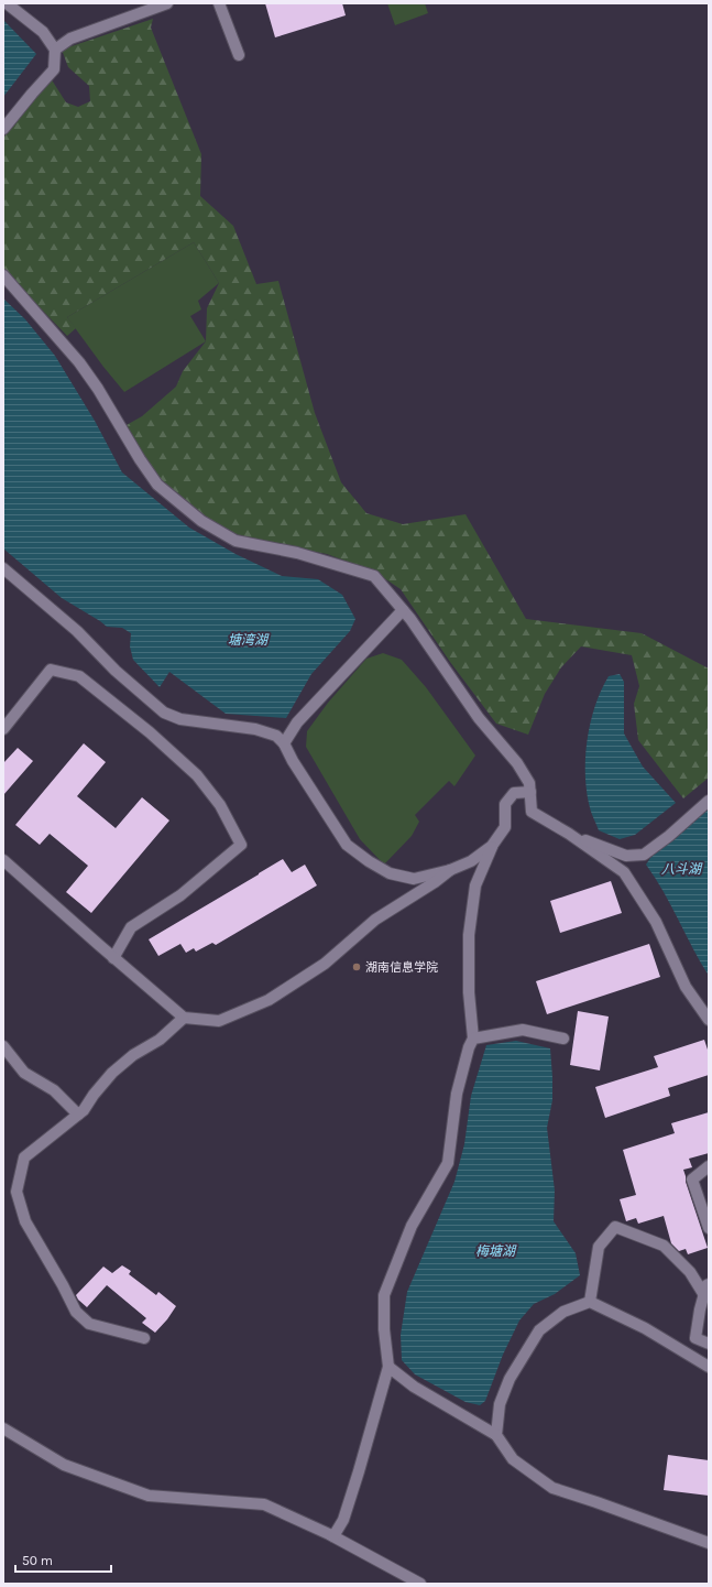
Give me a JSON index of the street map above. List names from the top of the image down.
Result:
{
  "water": ["塘湾湖", "八斗湖", "梅塘湖"],
  "places": ["湖南信息学院"],
  "scale_bar": "50 m"
}
